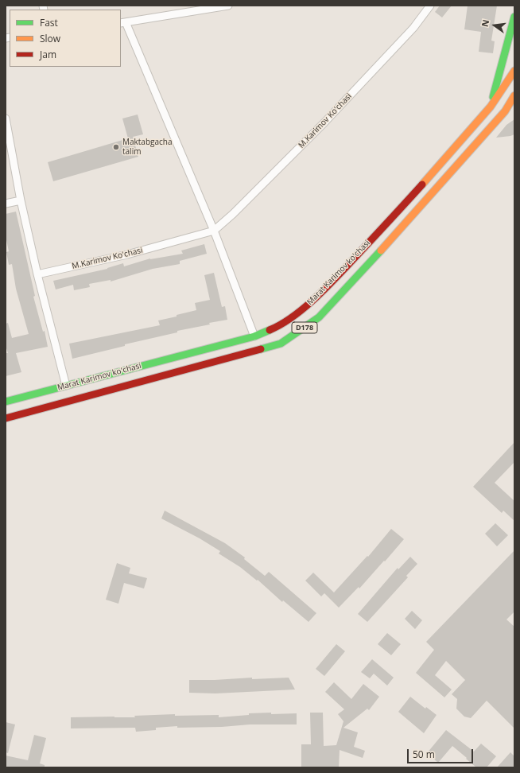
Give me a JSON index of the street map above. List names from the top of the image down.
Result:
{
  "streets": {
    "main road": ["Marat Karimov ko'chasi", "D178"],
    "street": ["M.Karimov Ko'chasi"]
  },
  "places": ["Maktabgacha talim"],
  "legend": ["Fast", "Slow", "Jam"],
  "scale_bar": "50 m",
  "north": "left"
}
